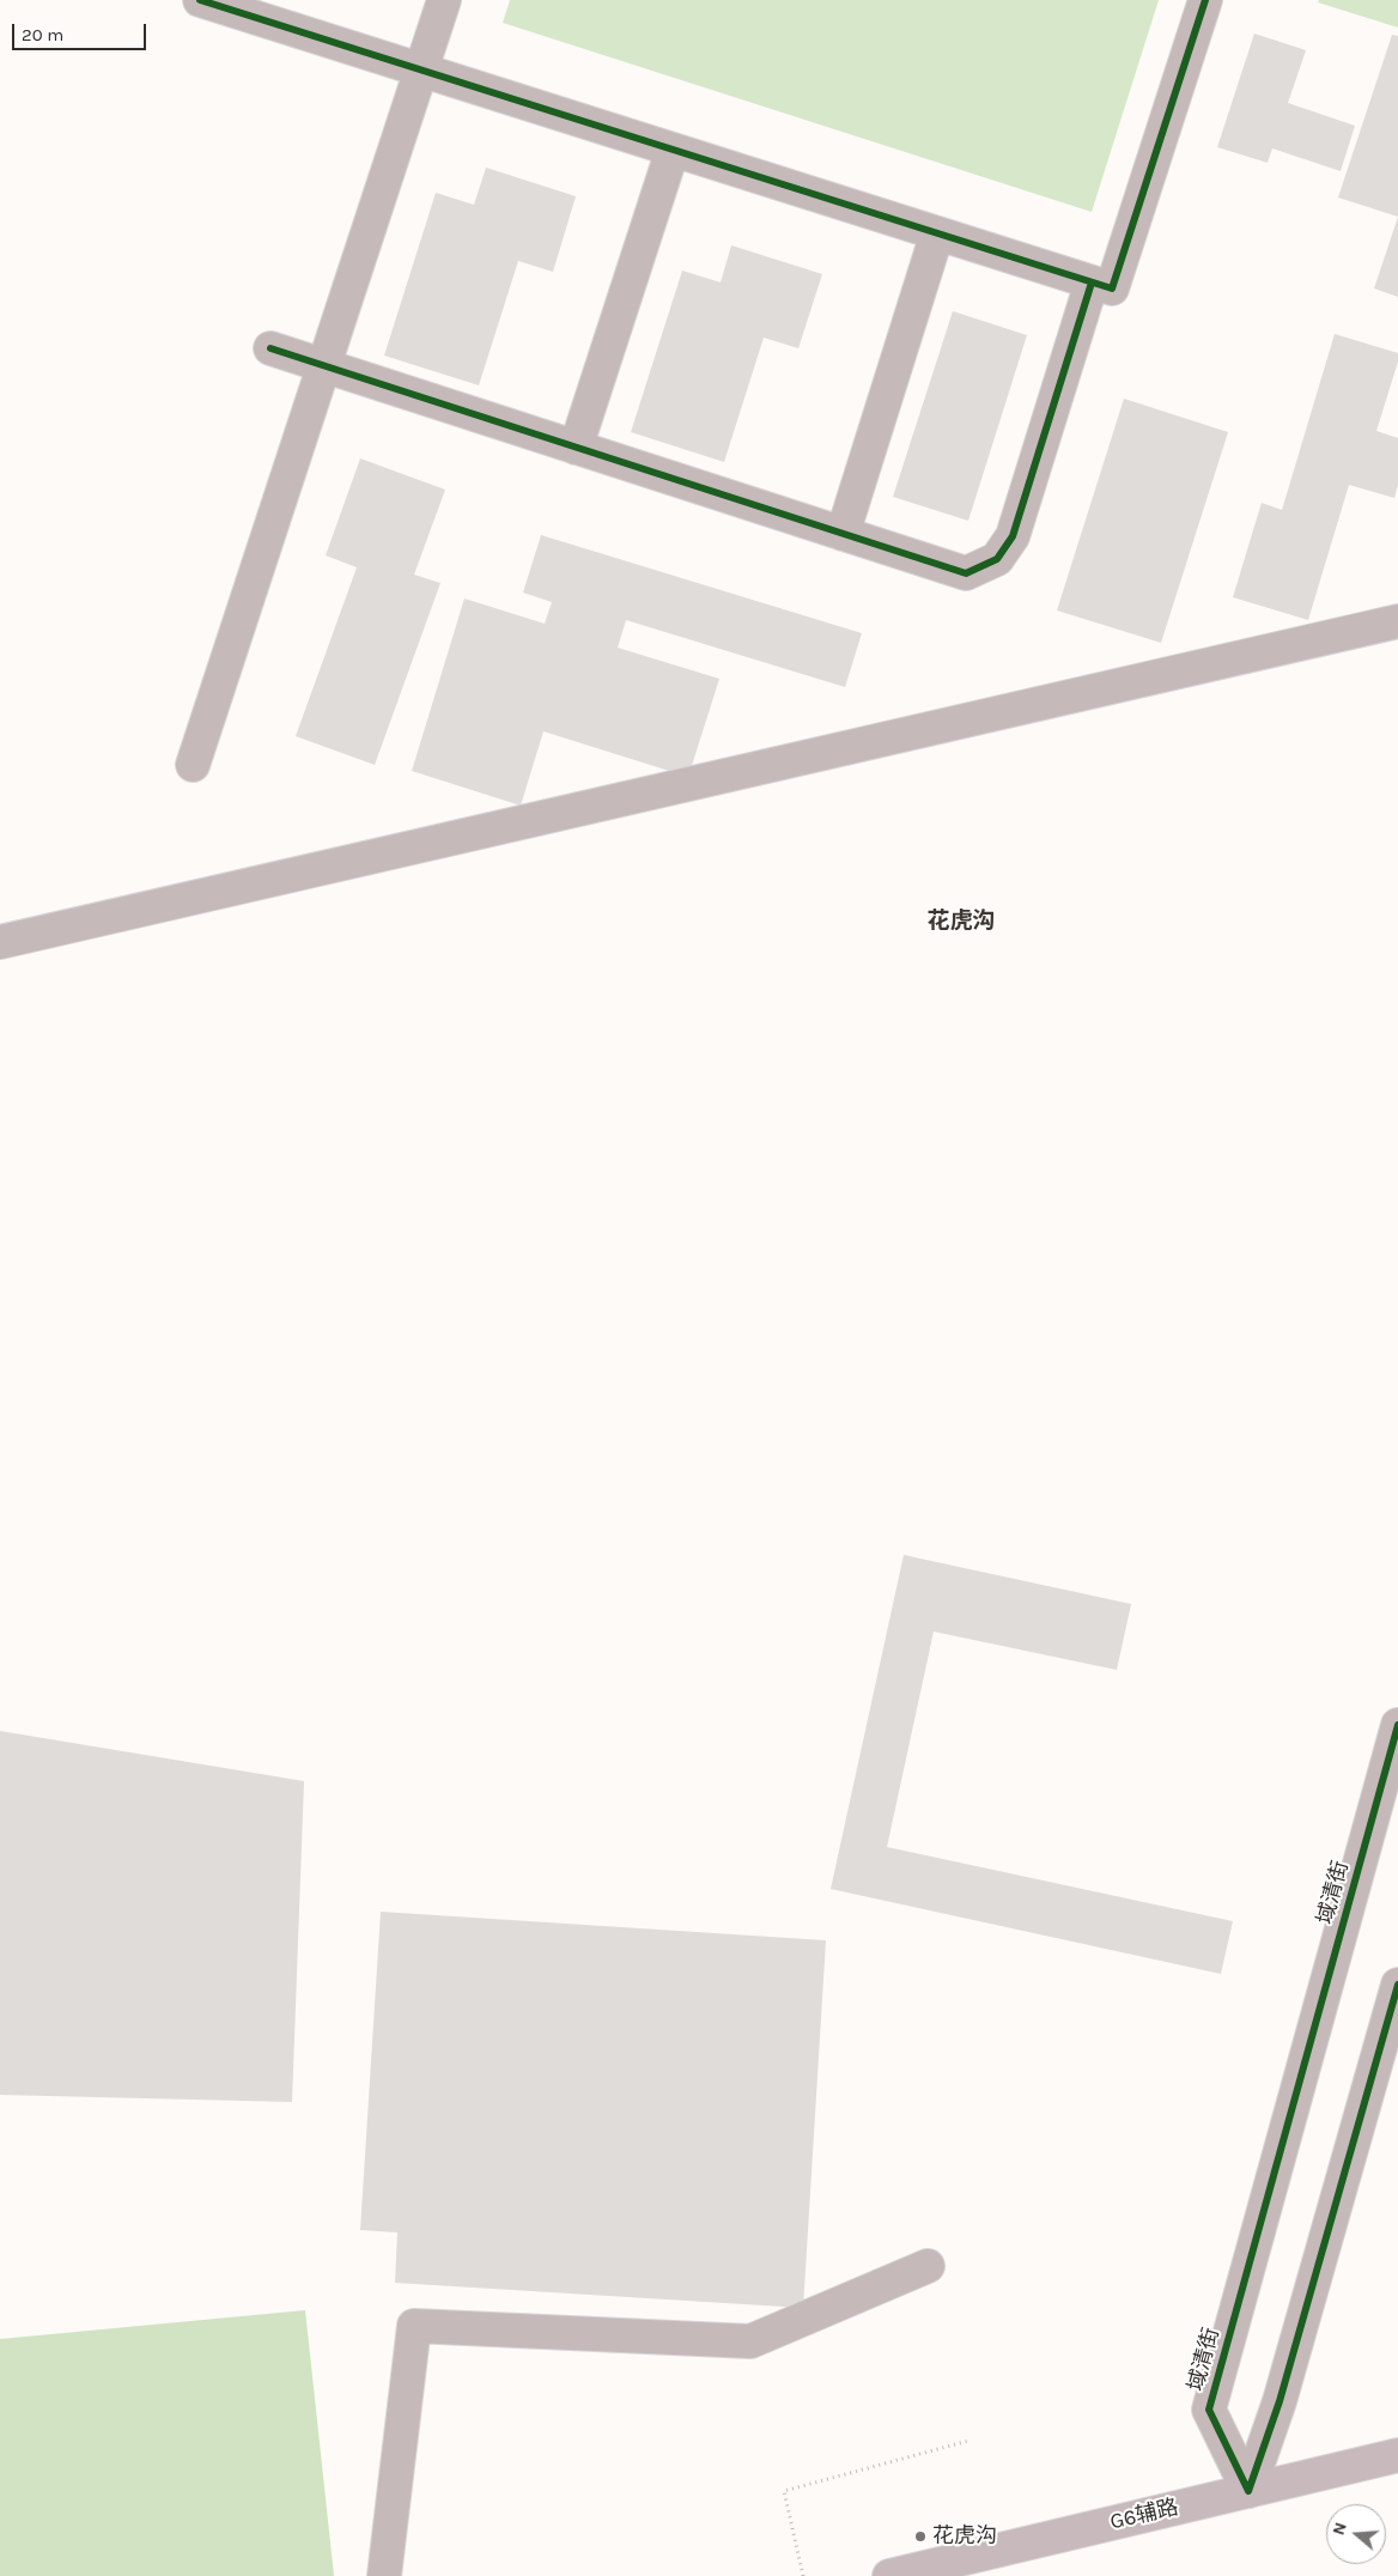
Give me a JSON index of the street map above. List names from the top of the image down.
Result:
{
  "streets": {
    "main road": ["G6辅路"],
    "street": ["域清街"]
  },
  "crossings": [
    ["域清街", "G6辅路"]
  ],
  "districts": ["花虎沟"],
  "places": ["花虎沟"],
  "scale_bar": "20 m",
  "north": "left"
}
